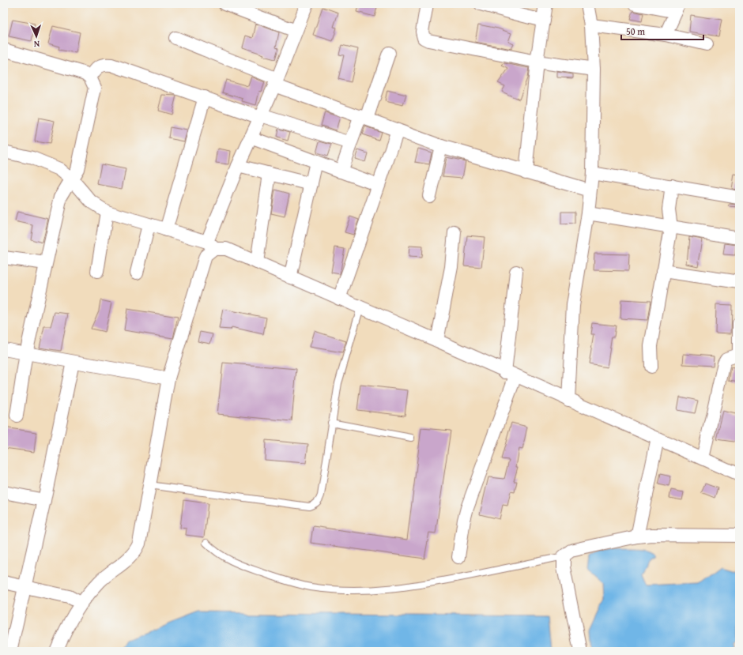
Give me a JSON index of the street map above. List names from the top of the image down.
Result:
{
  "scale_bar": "50 m",
  "north": "bottom"
}
